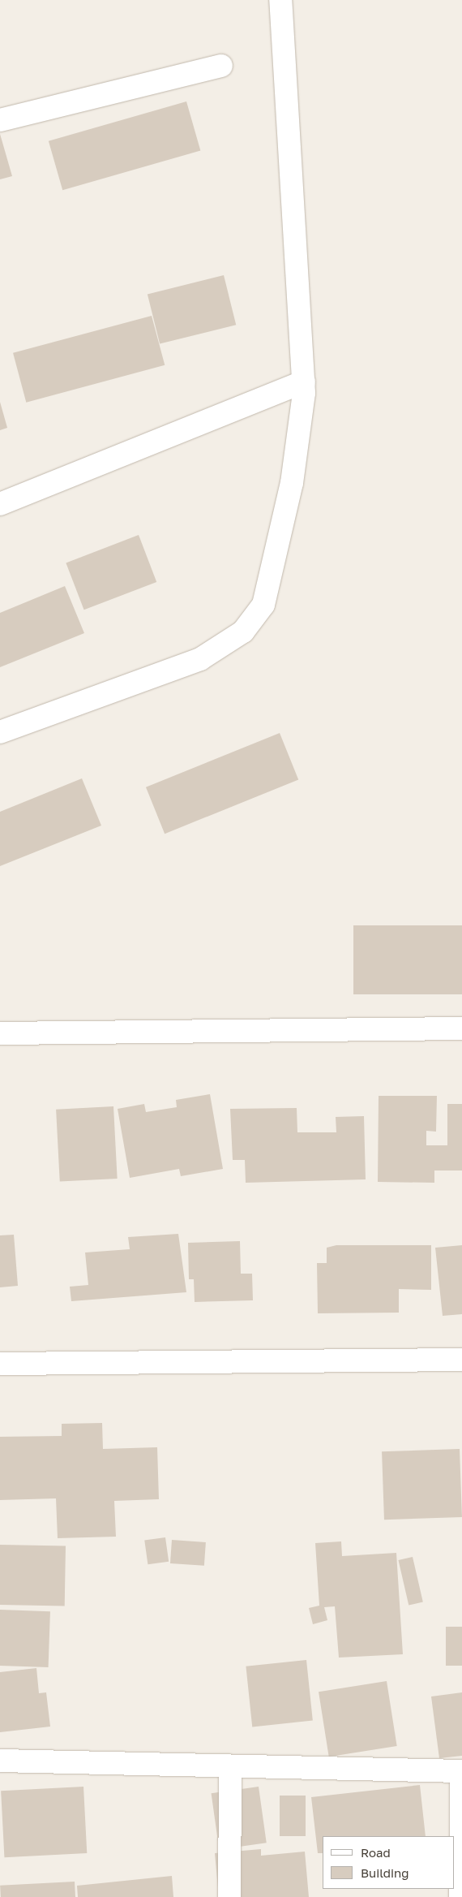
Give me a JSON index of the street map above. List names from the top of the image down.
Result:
{
  "legend": ["Road", "Building"]
}
